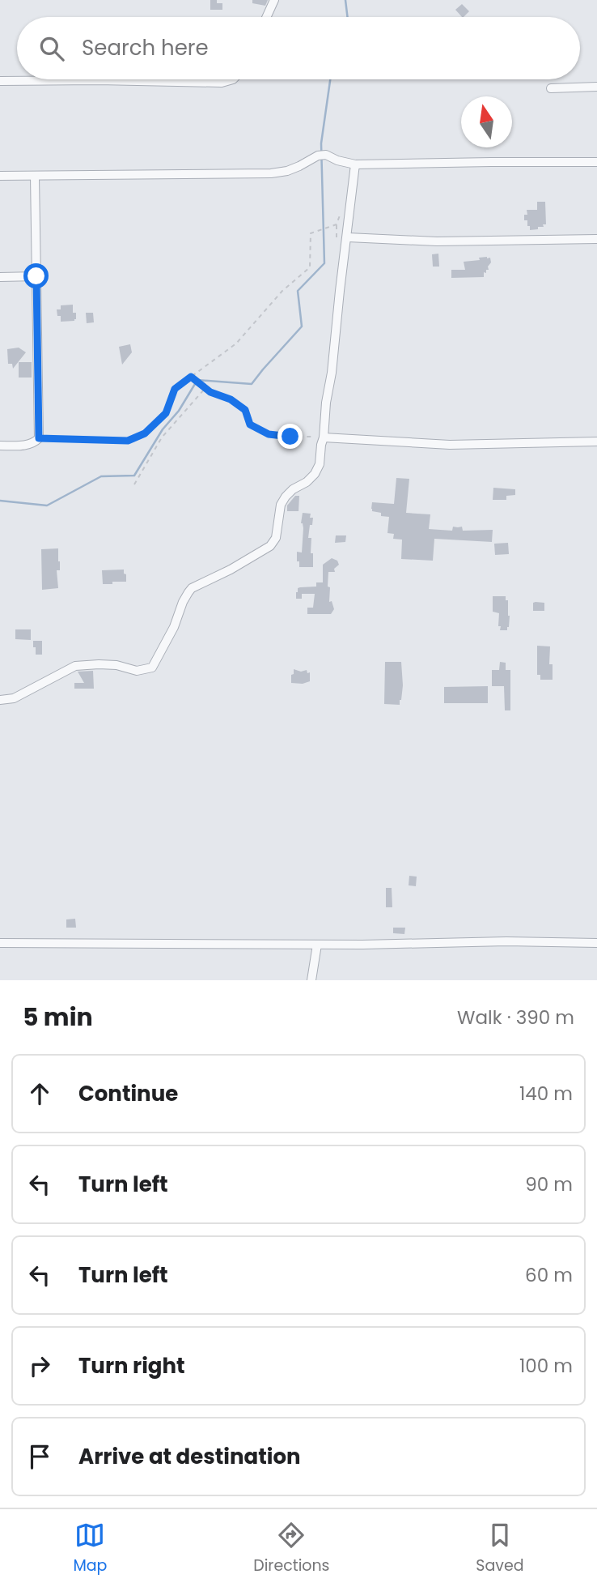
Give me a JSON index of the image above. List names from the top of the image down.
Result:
{
  "north": "top",
  "page": {
    "search": "Search here",
    "heading": ["5 min", "Walk · 390 m"],
    "list": [
      ["Continue", "140 m"],
      ["Turn left", "90 m"],
      ["Turn left", "60 m"],
      ["Turn right", "100 m"],
      "Arrive at destination"
    ],
    "nav": ["Map", "Directions", "Saved"]
  }
}
